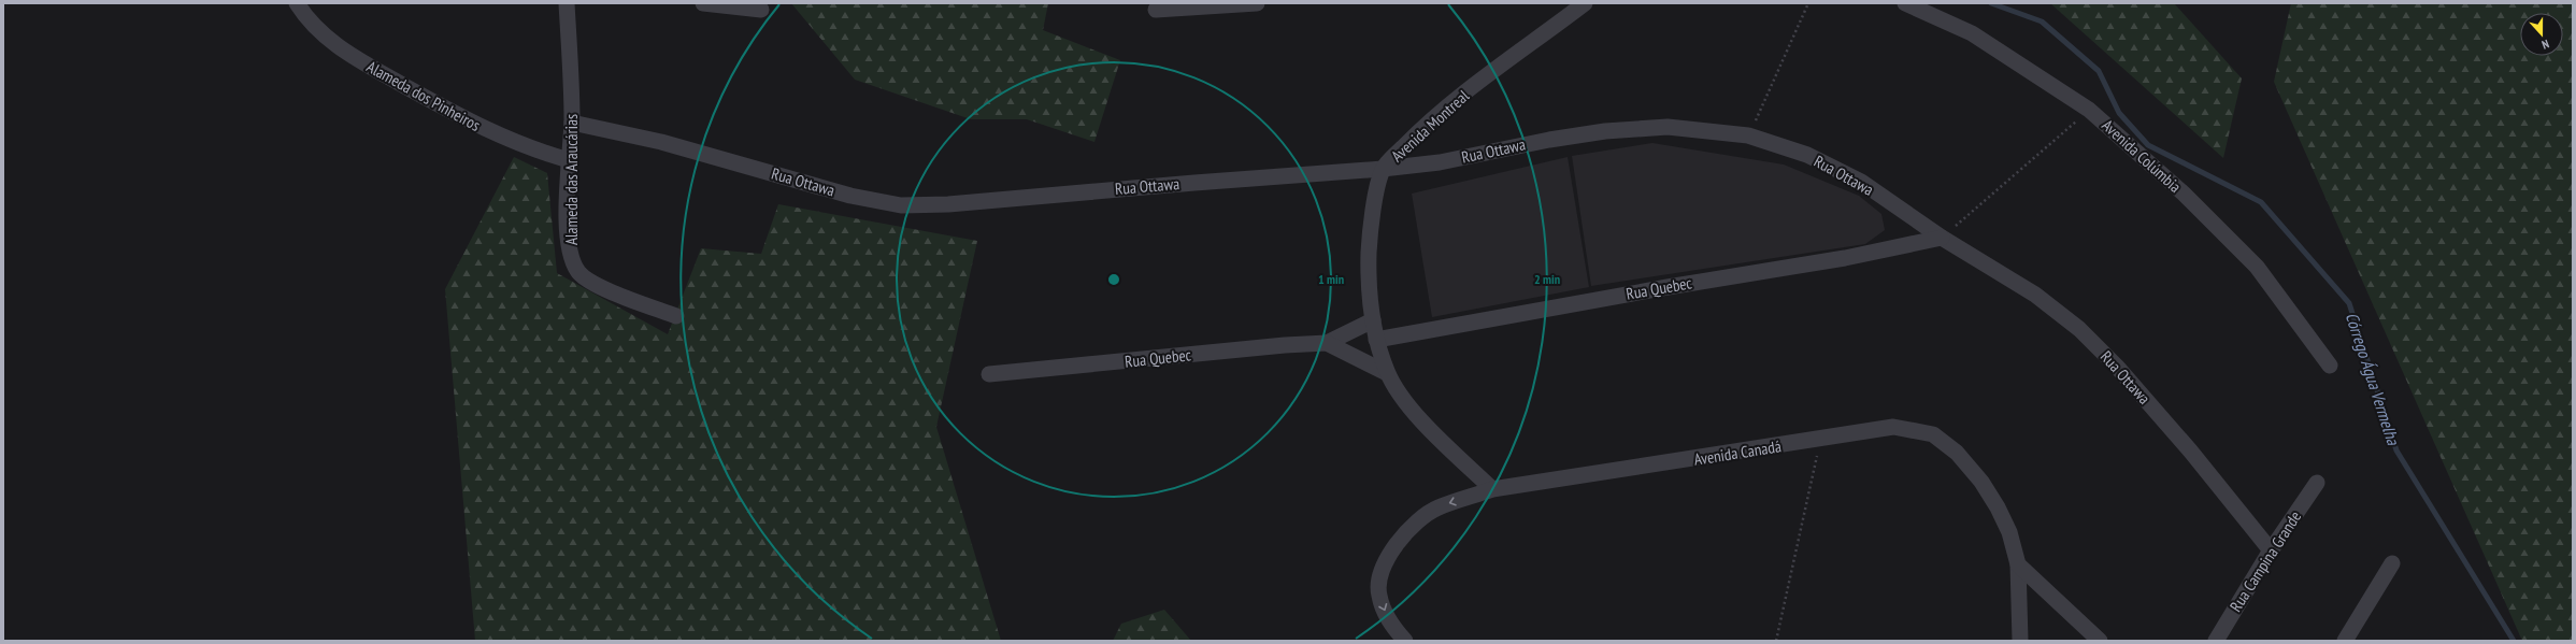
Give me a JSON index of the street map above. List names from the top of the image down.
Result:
{
  "streets": {
    "street": [
      "Alameda dos Pinheiros",
      "Avenida Montreal",
      "Rua Ottawa",
      "Avenida Colúmbia",
      "Alameda das Araucárias",
      "Rua Quebec",
      "Avenida Canadá",
      "Rua Campina Grande"
    ]
  },
  "crossings": [
    ["Alameda dos Pinheiros", "Alameda das Araucárias"],
    ["Avenida Montreal", "Rua Ottawa"],
    ["Avenida Montreal", "Rua Quebec"],
    ["Avenida Montreal", "Avenida Canadá"],
    ["Rua Ottawa", "Alameda das Araucárias"],
    ["Rua Ottawa", "Rua Quebec"],
    ["Rua Ottawa", "Rua Campina Grande"]
  ],
  "water": ["Córrego Água Vermelha"],
  "north": "bottom",
  "rings": ["1 min", "2 min"]
}
